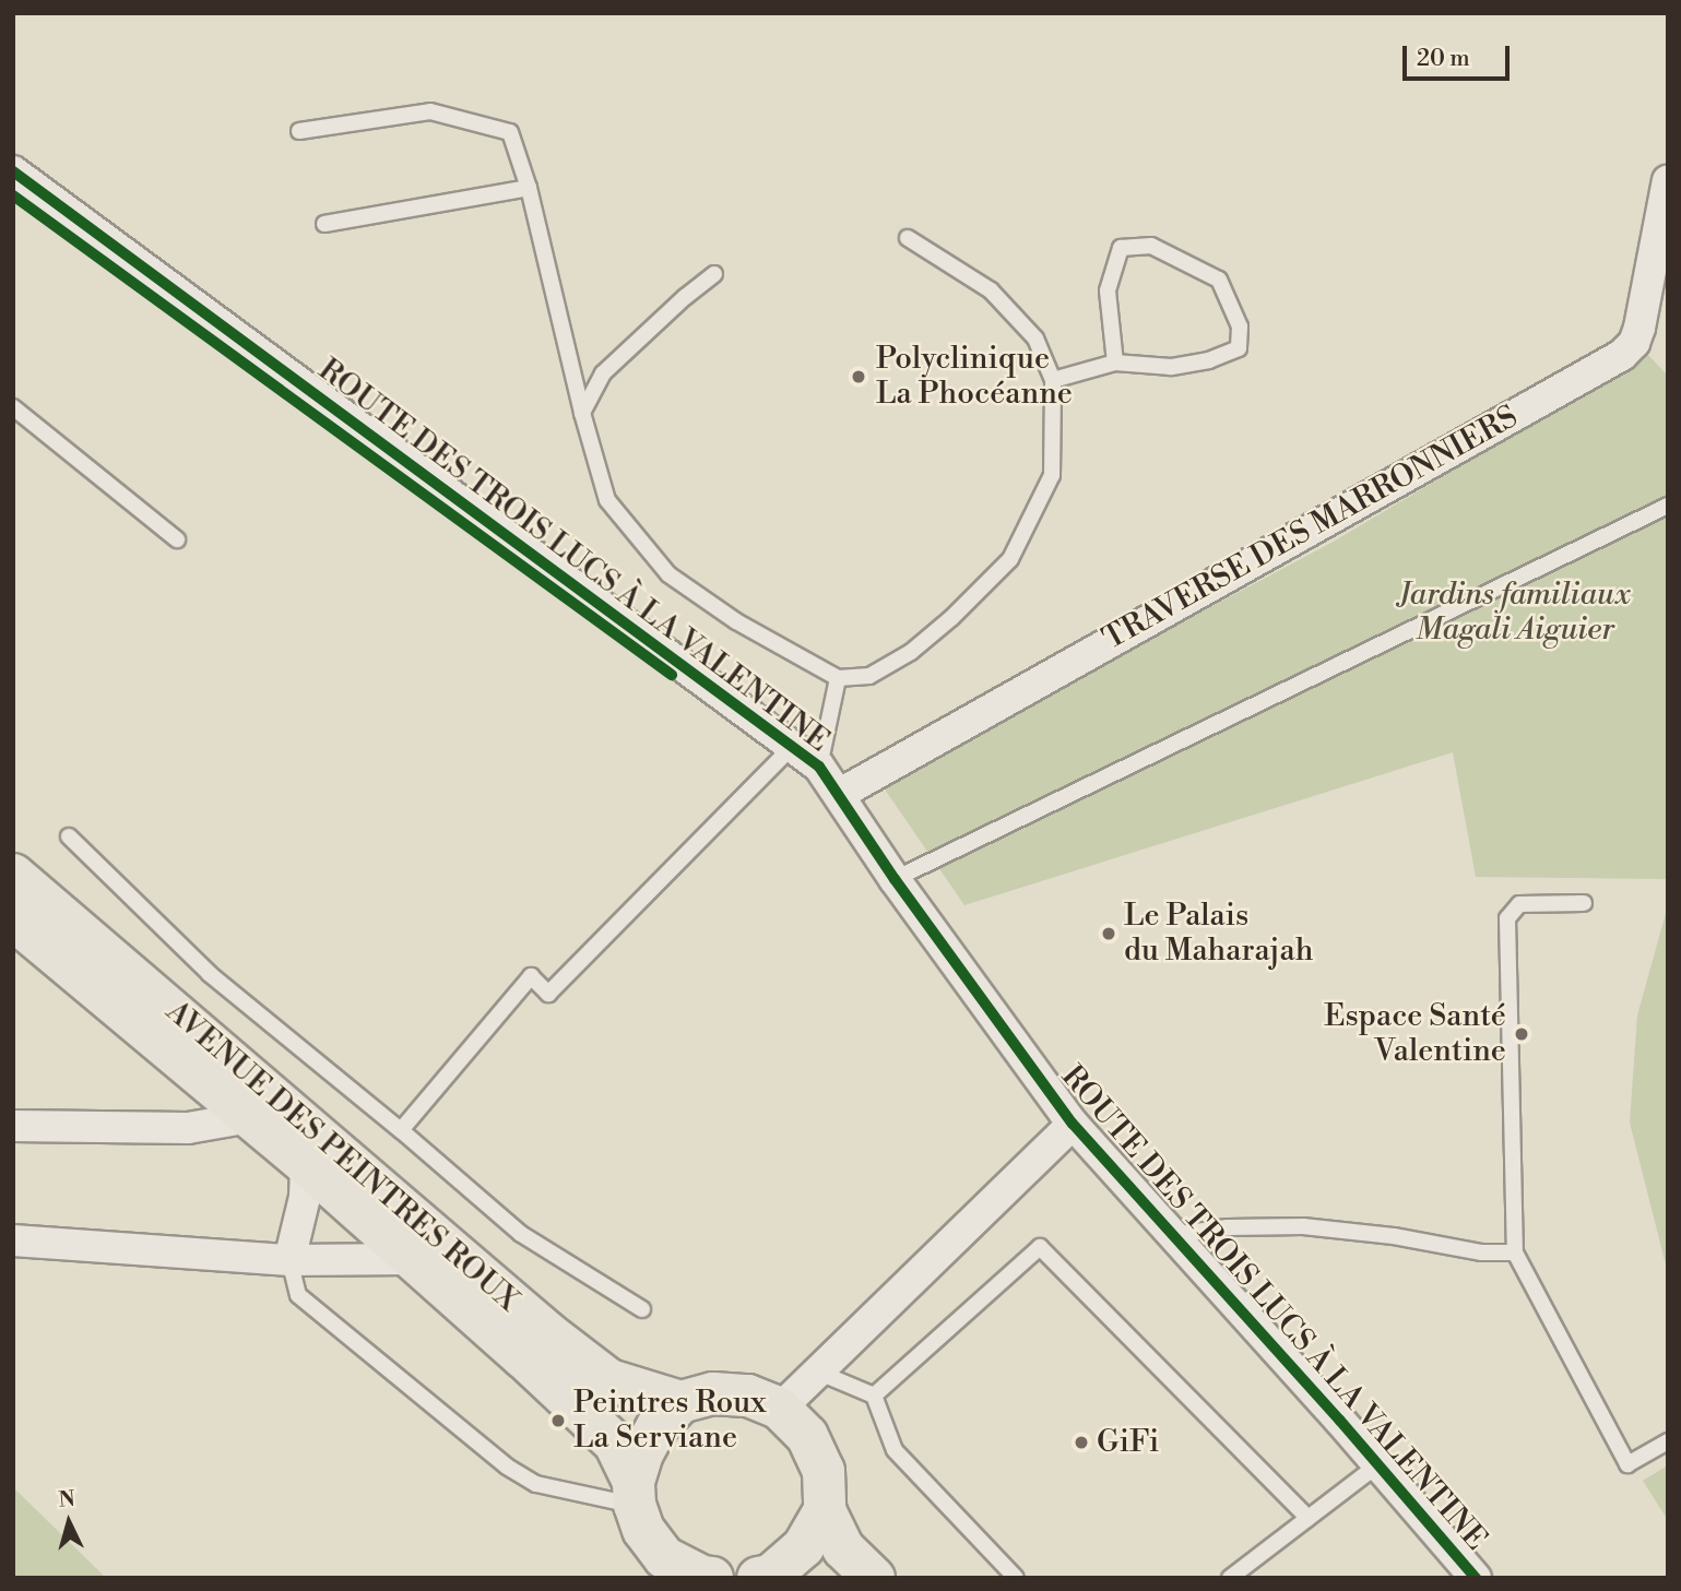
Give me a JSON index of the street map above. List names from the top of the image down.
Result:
{
  "streets": {
    "main road": ["AVENUE DES PEINTRES ROUX"],
    "street": ["TRAVERSE DES MARRONNIERS", "ROUTE DES TROIS LUCS À LA VALENTINE"]
  },
  "crossings": [
    ["TRAVERSE DES MARRONNIERS", "ROUTE DES TROIS LUCS À LA VALENTINE"]
  ],
  "parks": ["Jardins familiaux Magali Aiguier"],
  "places": [
    "Polyclinique La Phocéanne",
    "Le Palais du Maharajah",
    "Espace Santé Valentine",
    "Peintres Roux La Serviane",
    "GiFi"
  ],
  "scale_bar": "20 m",
  "north": "top"
}
